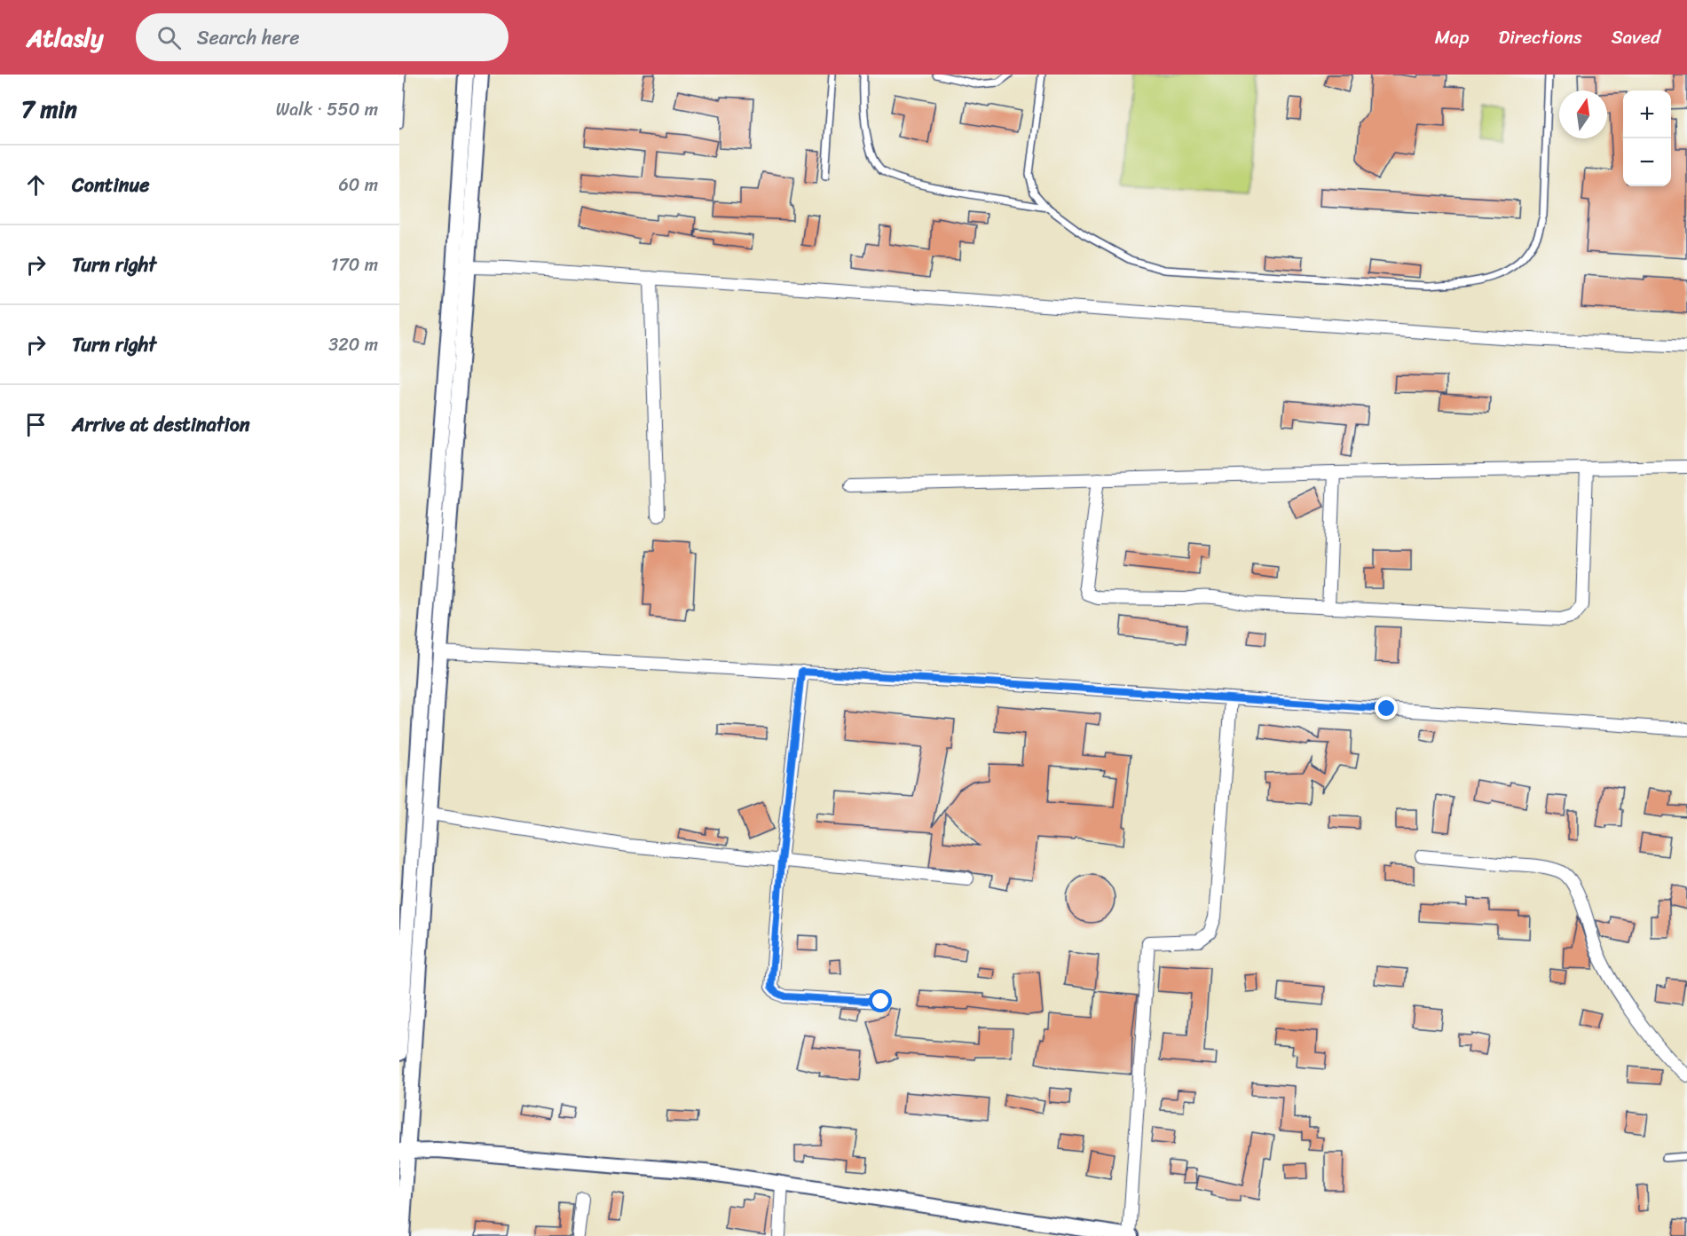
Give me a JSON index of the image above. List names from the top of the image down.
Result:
{
  "north": "top",
  "page": {
    "header": "Atlasly",
    "search": "Search here",
    "nav": ["Map", "Directions", "Saved"],
    "heading": ["7 min", "Walk · 550 m"],
    "map_buttons": ["+", "−"],
    "list": [
      ["Continue", "60 m"],
      ["Turn right", "170 m"],
      ["Turn right", "320 m"],
      "Arrive at destination"
    ]
  }
}
